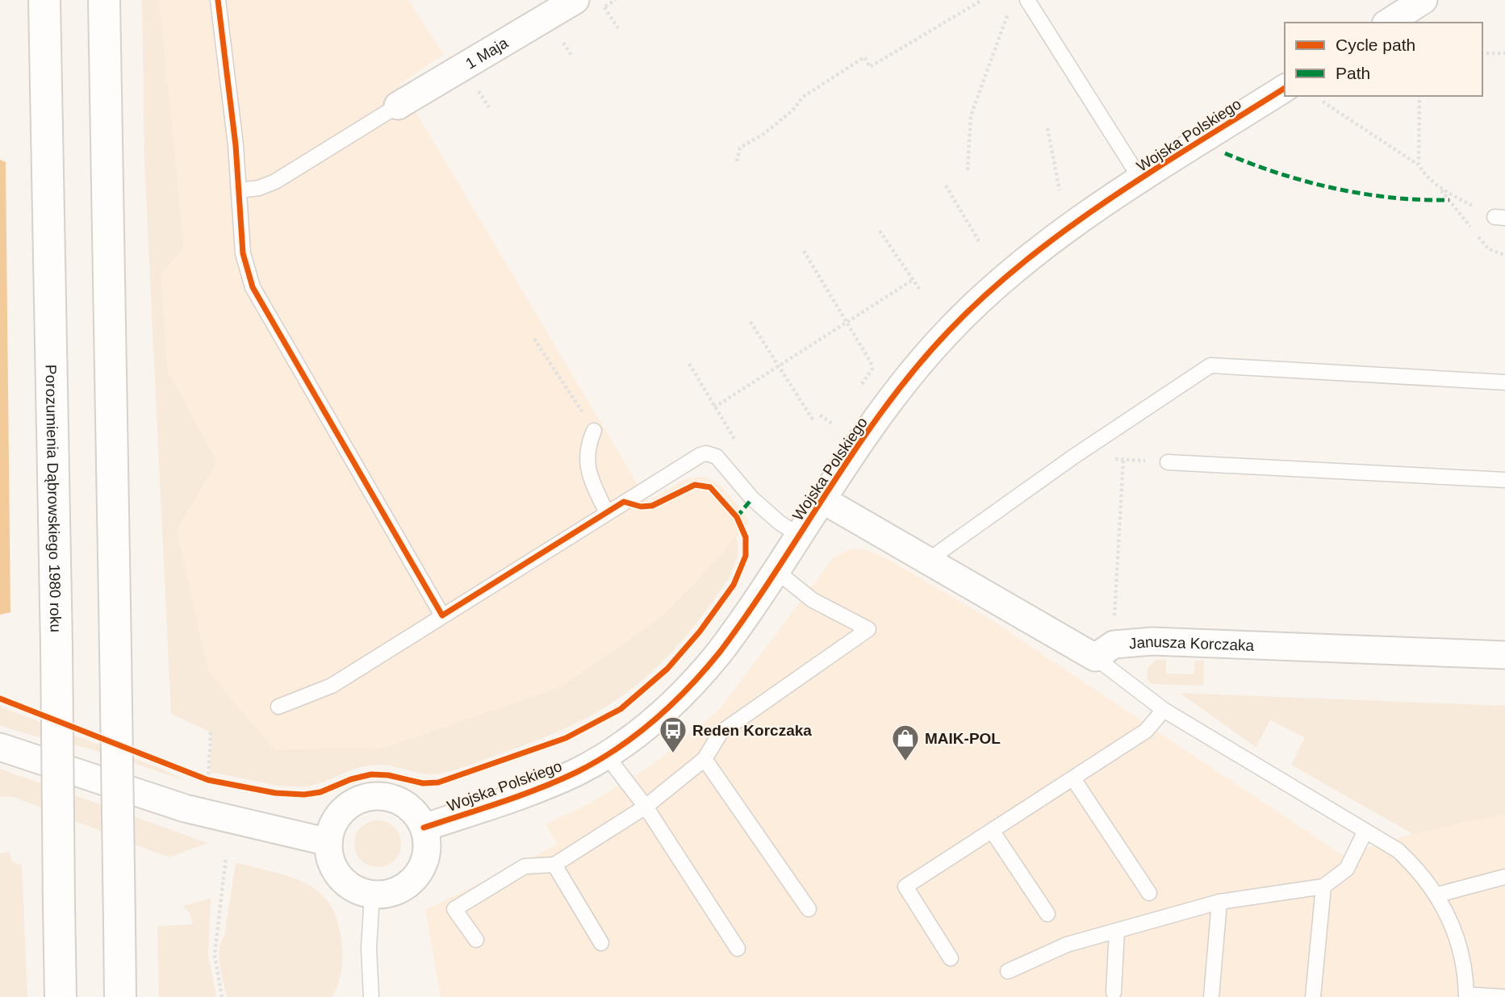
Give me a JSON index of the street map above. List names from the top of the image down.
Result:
{
  "streets": {
    "main road": ["Porozumienia Dąbrowskiego 1980 roku"],
    "street": ["1 Maja", "Wojska Polskiego", "Janusza Korczaka"]
  },
  "places": {
    "bus stop": ["Reden Korczaka"],
    "shop": ["MAIK-POL"]
  },
  "legend": ["Cycle path", "Path"]
}
